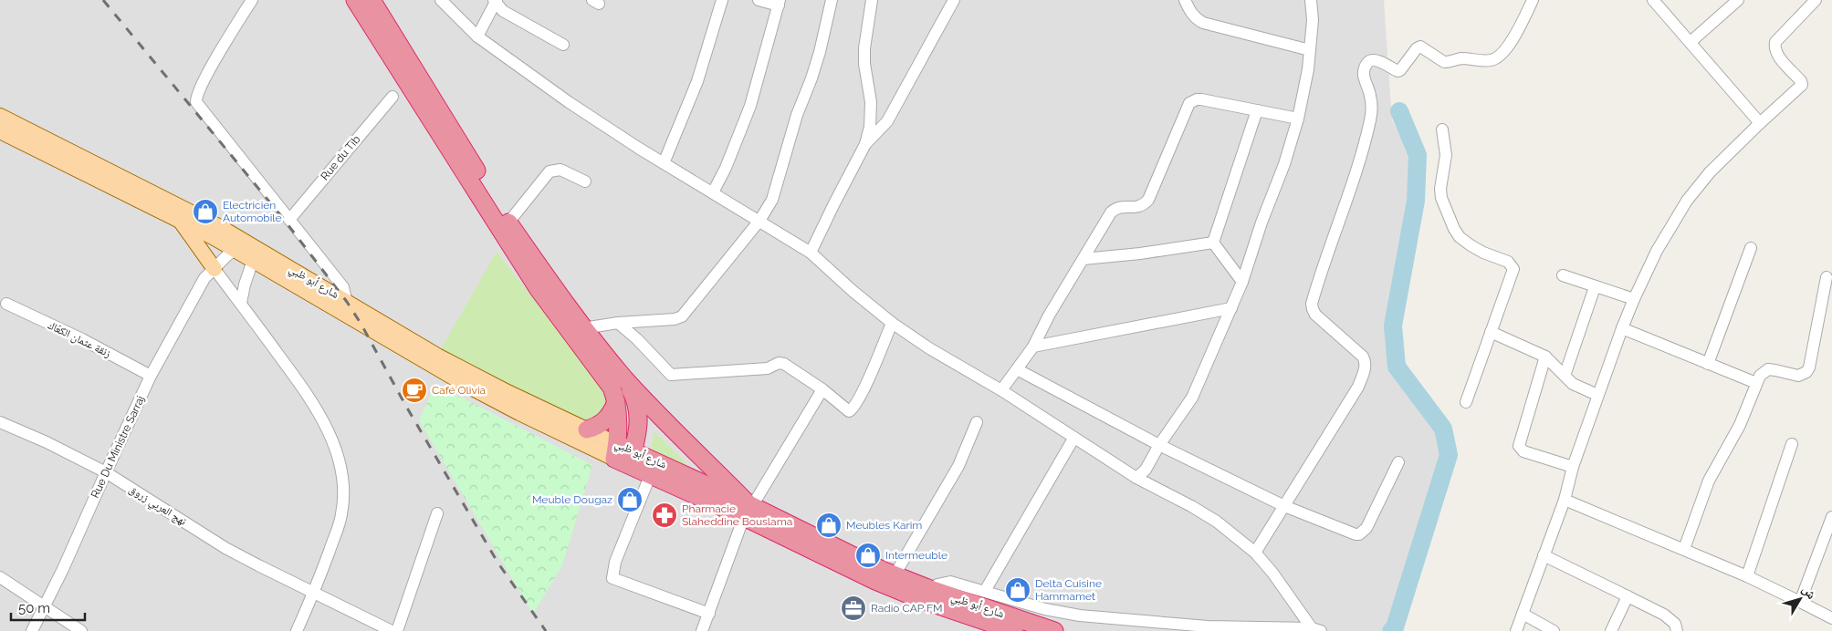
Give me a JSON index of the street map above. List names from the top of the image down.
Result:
{
  "streets": {
    "highway": ["شارع أبو ظبي"],
    "street": [
      "Rue du Tib",
      "زنقة عثمان الكعّاك",
      "Rue Du Ministre Sarraj",
      "نهج العربي زروق"
    ]
  },
  "crossings": [
    ["شارع أبو ظبي", "Rue Du Ministre Sarraj"],
    ["زنقة عثمان الكعّاك", "Rue Du Ministre Sarraj"],
    ["Rue Du Ministre Sarraj", "نهج العربي زروق"]
  ],
  "places": {
    "shop": [
      "Electricien Automobile",
      "Meuble Dougaz",
      "Meubles Karim",
      "Intermeuble",
      "Delta Cuisine Hammamet"
    ],
    "cafe": ["Café Olivia"],
    "pharmacy": ["Pharmacie Slaheddine Bouslama"],
    "office": ["Radio CAP FM"]
  },
  "scale_bar": "50 m",
  "north": "top right"
}
